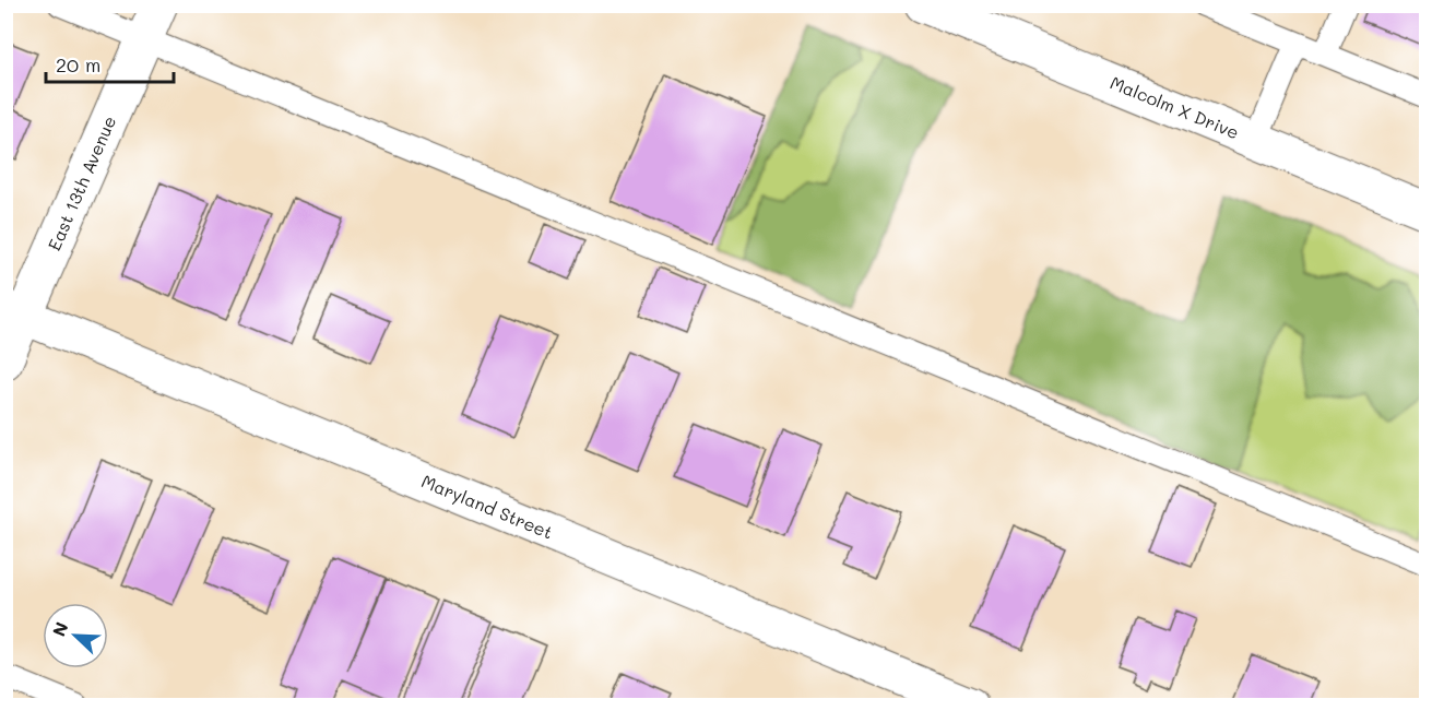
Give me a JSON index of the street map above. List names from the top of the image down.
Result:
{
  "streets": {
    "street": ["Malcolm X Drive", "East 13th Avenue", "Maryland Street"]
  },
  "crossings": [
    ["East 13th Avenue", "Maryland Street"]
  ],
  "scale_bar": "20 m",
  "north": "top left"
}
